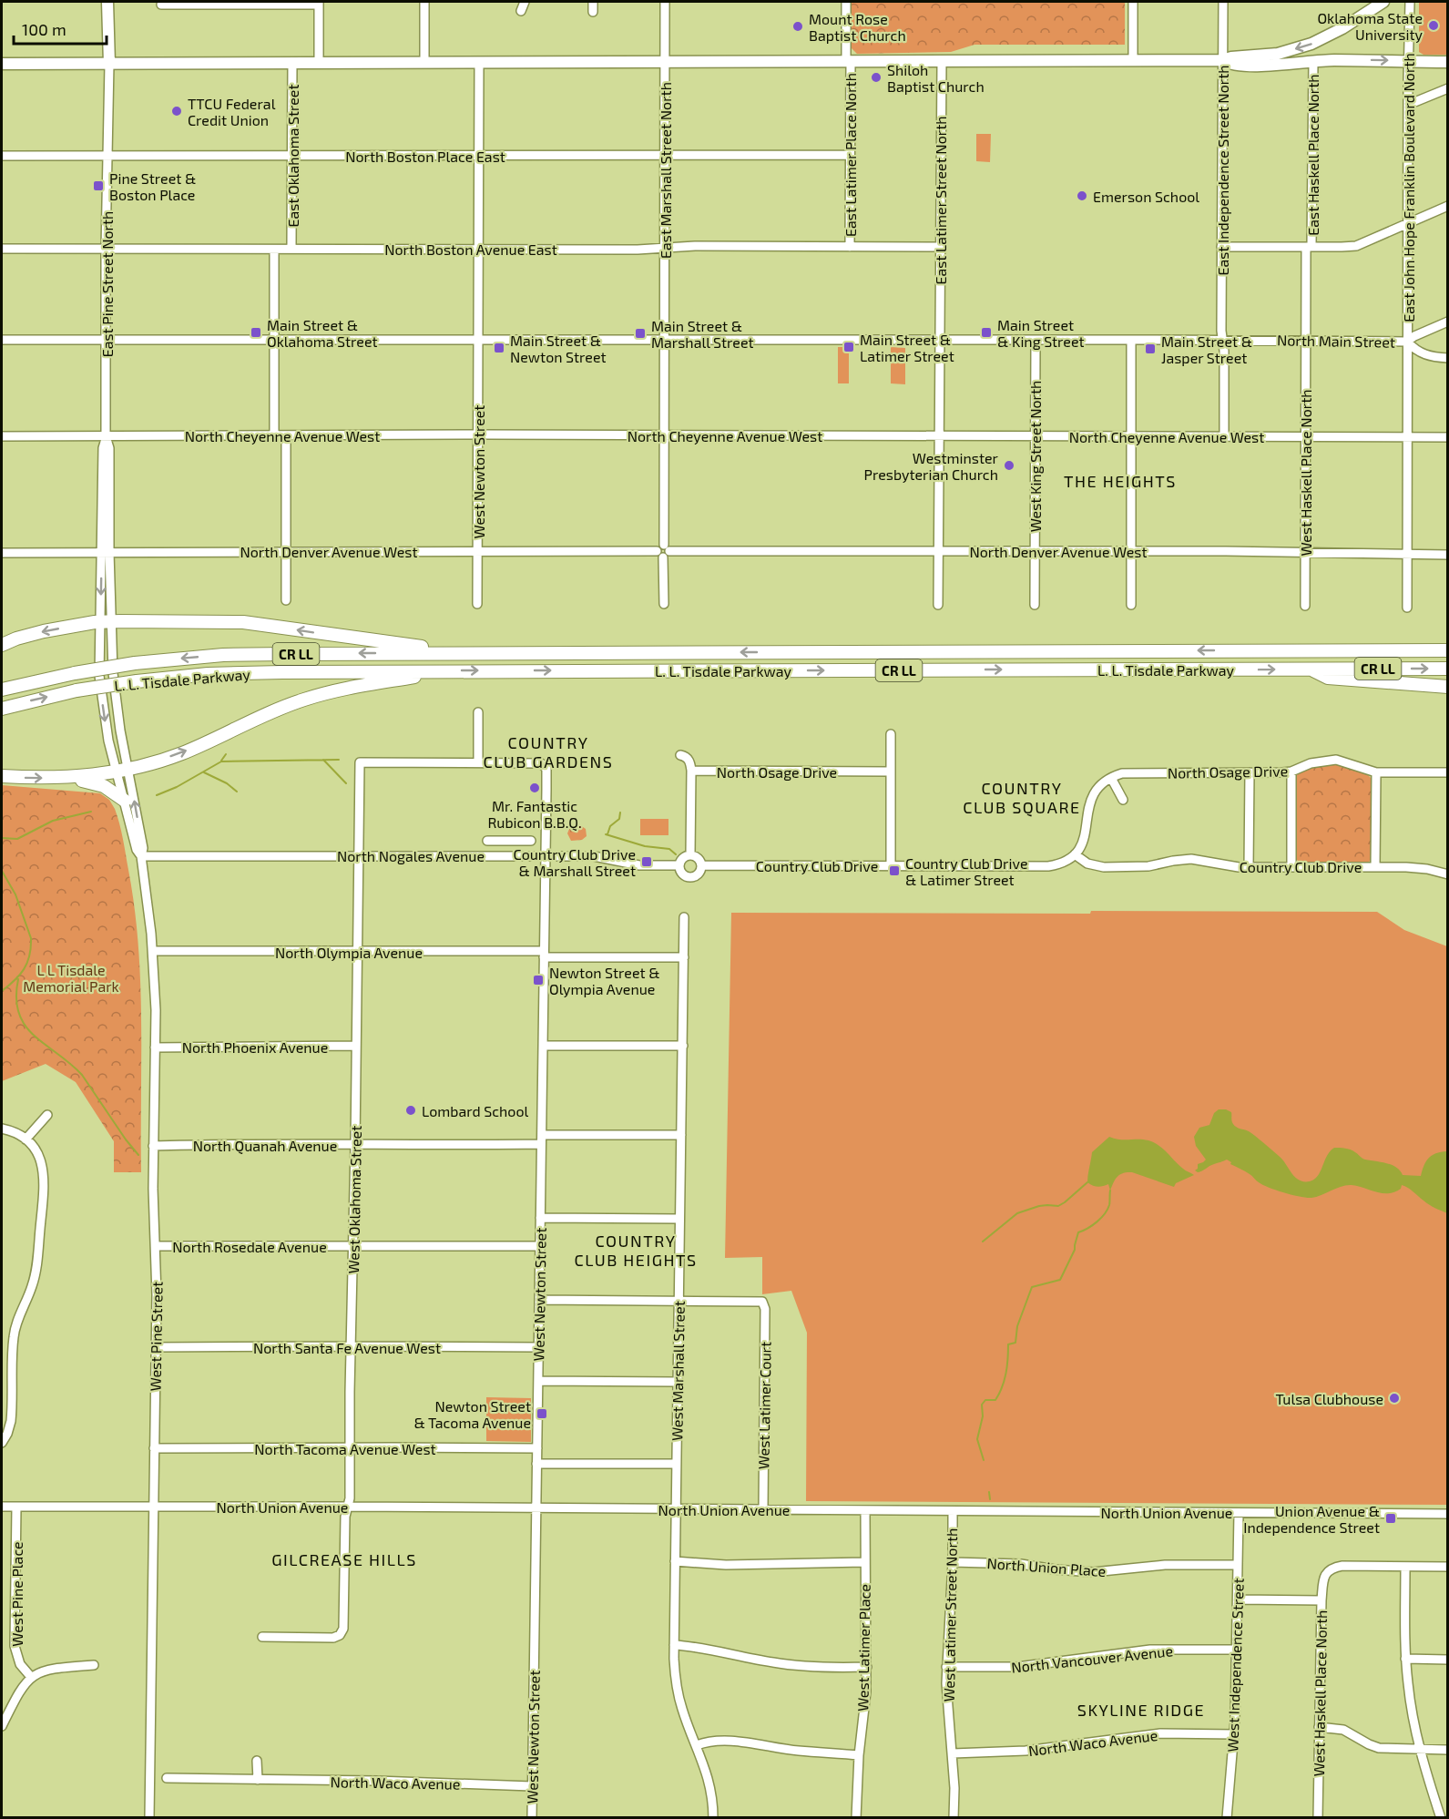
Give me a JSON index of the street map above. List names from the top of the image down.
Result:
{
  "streets": {
    "highway": ["CR LL", "L. L. Tisdale Parkway"],
    "main road": ["East Pine Street North"],
    "street": [
      "East Latimer Place North",
      "East Haskell Place North",
      "East Oklahoma Street",
      "North Boston Place East",
      "East Marshall Street North",
      "East Independence Street North",
      "East John Hope Franklin Boulevard North",
      "East Latimer Street North",
      "North Boston Avenue East",
      "North Main Street",
      "North Cheyenne Avenue West",
      "West King Street North",
      "West Newton Street",
      "West Haskell Place North",
      "North Denver Avenue West",
      "North Osage Drive",
      "North Nogales Avenue",
      "Country Club Drive",
      "North Olympia Avenue",
      "North Phoenix Avenue",
      "North Quanah Avenue",
      "West Oklahoma Street",
      "North Rosedale Avenue",
      "West Pine Street",
      "North Santa Fe Avenue West",
      "West Marshall Street",
      "West Latimer Court",
      "North Tacoma Avenue West",
      "North Union Avenue",
      "North Union Place",
      "West Pine Place",
      "West Latimer Street North",
      "West Latimer Place",
      "North Vancouver Avenue",
      "West Independence Street",
      "North Waco Avenue"
    ]
  },
  "crossings": [
    ["East Latimer Place North", "North Boston Place East"],
    ["East Latimer Place North", "North Boston Avenue East"],
    ["East Haskell Place North", "North Main Street"],
    ["East Haskell Place North", "West Haskell Place North"],
    ["East Oklahoma Street", "North Boston Place East"],
    ["East Oklahoma Street", "North Boston Avenue East"],
    ["North Boston Place East", "East Marshall Street North"],
    ["North Boston Place East", "East Pine Street North"],
    ["North Boston Place East", "West Newton Street"],
    ["East Marshall Street North", "North Boston Avenue East"],
    ["East Independence Street North", "North Main Street"],
    ["East John Hope Franklin Boulevard North", "North Main Street"],
    ["East John Hope Franklin Boulevard North", "North Cheyenne Avenue West"],
    ["East John Hope Franklin Boulevard North", "North Denver Avenue West"],
    ["East Latimer Street North", "North Boston Avenue East"],
    ["North Boston Avenue East", "East Pine Street North"],
    ["North Boston Avenue East", "West Newton Street"],
    ["East Pine Street North", "North Cheyenne Avenue West"],
    ["East Pine Street North", "North Denver Avenue West"],
    ["East Pine Street North", "West Pine Street"],
    ["North Main Street", "West King Street North"],
    ["North Main Street", "West Haskell Place North"],
    ["North Cheyenne Avenue West", "West King Street North"],
    ["North Cheyenne Avenue West", "West Newton Street"],
    ["North Cheyenne Avenue West", "West Haskell Place North"],
    ["West King Street North", "North Denver Avenue West"],
    ["West Newton Street", "North Denver Avenue West"],
    ["West Newton Street", "North Nogales Avenue"],
    ["West Newton Street", "North Olympia Avenue"],
    ["West Newton Street", "North Quanah Avenue"],
    ["West Newton Street", "West Oklahoma Street"],
    ["West Newton Street", "North Rosedale Avenue"],
    ["West Newton Street", "North Santa Fe Avenue West"],
    ["West Newton Street", "North Tacoma Avenue West"],
    ["West Newton Street", "North Union Avenue"],
    ["West Newton Street", "North Waco Avenue"],
    ["West Haskell Place North", "North Denver Avenue West"],
    ["North Nogales Avenue", "Country Club Drive"],
    ["North Nogales Avenue", "West Oklahoma Street"],
    ["North Nogales Avenue", "West Pine Street"],
    ["North Olympia Avenue", "West Oklahoma Street"],
    ["North Olympia Avenue", "West Pine Street"],
    ["North Olympia Avenue", "West Marshall Street"],
    ["North Phoenix Avenue", "West Oklahoma Street"],
    ["North Phoenix Avenue", "West Pine Street"],
    ["North Quanah Avenue", "West Oklahoma Street"],
    ["North Quanah Avenue", "West Pine Street"],
    ["North Quanah Avenue", "West Marshall Street"],
    ["West Oklahoma Street", "North Rosedale Avenue"],
    ["West Oklahoma Street", "North Santa Fe Avenue West"],
    ["West Oklahoma Street", "North Tacoma Avenue West"],
    ["West Oklahoma Street", "North Union Avenue"],
    ["North Rosedale Avenue", "West Pine Street"],
    ["West Pine Street", "North Santa Fe Avenue West"],
    ["West Pine Street", "North Tacoma Avenue West"],
    ["West Pine Street", "North Union Avenue"],
    ["West Marshall Street", "West Latimer Court"],
    ["West Marshall Street", "North Union Avenue"],
    ["West Latimer Court", "North Union Avenue"],
    ["North Union Avenue", "West Pine Place"],
    ["North Union Avenue", "West Latimer Street North"],
    ["North Union Avenue", "West Latimer Place"],
    ["North Union Avenue", "West Independence Street"],
    ["North Union Place", "West Latimer Street North"],
    ["North Union Place", "West Independence Street"],
    ["West Latimer Street North", "North Vancouver Avenue"],
    ["West Latimer Street North", "North Waco Avenue"],
    ["North Vancouver Avenue", "West Independence Street"],
    ["West Independence Street", "North Waco Avenue"]
  ],
  "districts": [
    "THE HEIGHTS",
    "COUNTRY CLUB GARDENS",
    "COUNTRY CLUB SQUARE",
    "COUNTRY CLUB HEIGHTS",
    "GILCREASE HILLS",
    "SKYLINE RIDGE"
  ],
  "parks": ["L L Tisdale Memorial Park"],
  "places": {
    "other": [
      "Oklahoma State University",
      "Mount Rose Baptist Church",
      "Shiloh Baptist Church",
      "TTCU Federal Credit Union",
      "Emerson School",
      "Westminster Presbyterian Church",
      "Mr. Fantastic Rubicon B.B.Q.",
      "Lombard School",
      "Tulsa Clubhouse"
    ],
    "transit": [
      "Pine Street & Boston Place",
      "Main Street & Oklahoma Street",
      "Main Street & King Street",
      "Main Street & Marshall Street",
      "Main Street & Latimer Street",
      "Main Street & Newton Street",
      "Main Street & Jasper Street",
      "Country Club Drive & Marshall Street",
      "Country Club Drive & Latimer Street",
      "Newton Street & Olympia Avenue",
      "Newton Street & Tacoma Avenue",
      "Union Avenue & Independence Street"
    ]
  },
  "scale_bar": "100 m"
}
